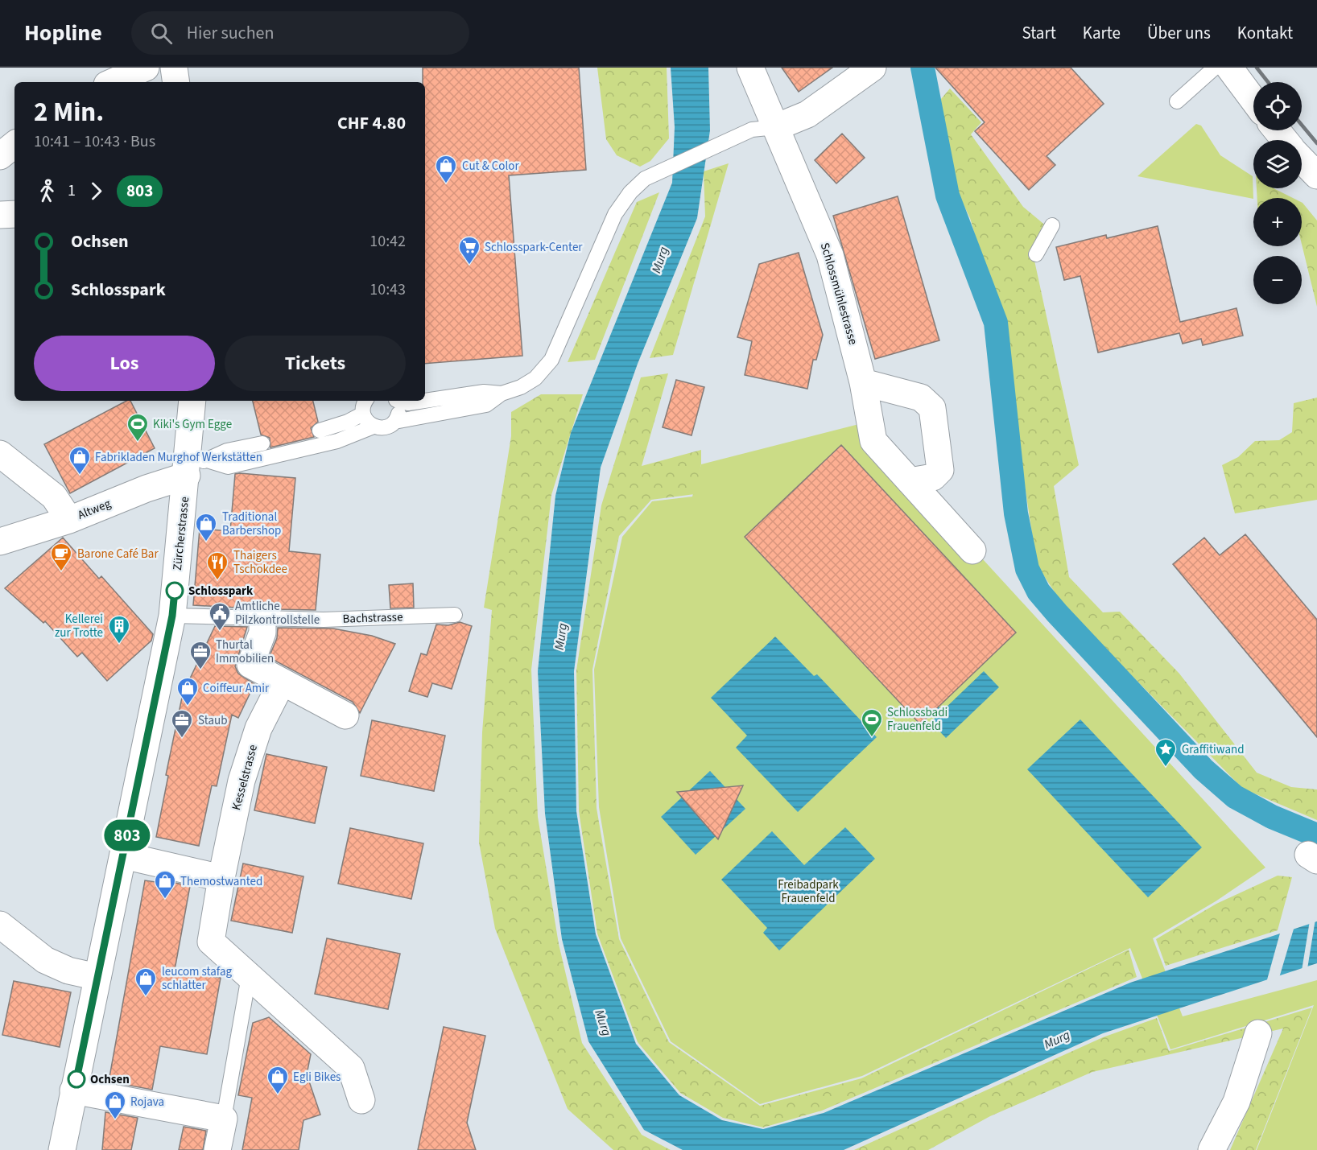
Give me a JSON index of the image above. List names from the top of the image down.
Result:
{
  "streets": {
    "street": [
      "Schlossmühlestrasse",
      "Altweg",
      "Zürcherstrasse",
      "Kesselstrasse"
    ],
    "lane": ["Bachstrasse"]
  },
  "crossings": [
    ["Altweg", "Zürcherstrasse"],
    ["Zürcherstrasse", "Bachstrasse"]
  ],
  "water": ["Murg"],
  "parks": ["Freibadpark Frauenfeld"],
  "places": {
    "shop": [
      "Cut & Color",
      "Fabrikladen Murghof Werkstätten",
      "Traditional Barbershop",
      "Coiffeur Amir",
      "Themostwanted",
      "leucom stafag schlatter",
      "Egli Bikes",
      "Rojava"
    ],
    "supermarket": ["Schlosspark-Center"],
    "sports": ["Kiki's Gym Egge", "Schlossbadi Frauenfeld"],
    "cafe": ["Barone Café Bar"],
    "restaurant": ["Thaigers Tschokdee"],
    "other": ["Schlosspark", "Ochsen"],
    "public building": ["Amtliche Pilzkontrollstelle"],
    "building": ["Kellerei zur Trotte"],
    "office": ["Thurtal Immobilien", "Staub"],
    "place": ["Graffitiwand"]
  },
  "lines": ["bus line 803"],
  "page": {
    "header": "Hopline",
    "search": "Hier suchen",
    "nav": [
      "Start",
      "Karte",
      "Über uns",
      "Kontakt"
    ],
    "on_map": "803",
    "map_buttons": ["+", "−"],
    "heading": ["2 Min.", "10:41 – 10:43 · Bus", "CHF 4.80"],
    "legs": ["1", "803"],
    "list": [
      {
        "name": "Ochsen",
        "value": "10:42"
      },
      {
        "name": "Schlosspark",
        "value": "10:43"
      }
    ],
    "buttons": ["Los", "Tickets"]
  }
}
